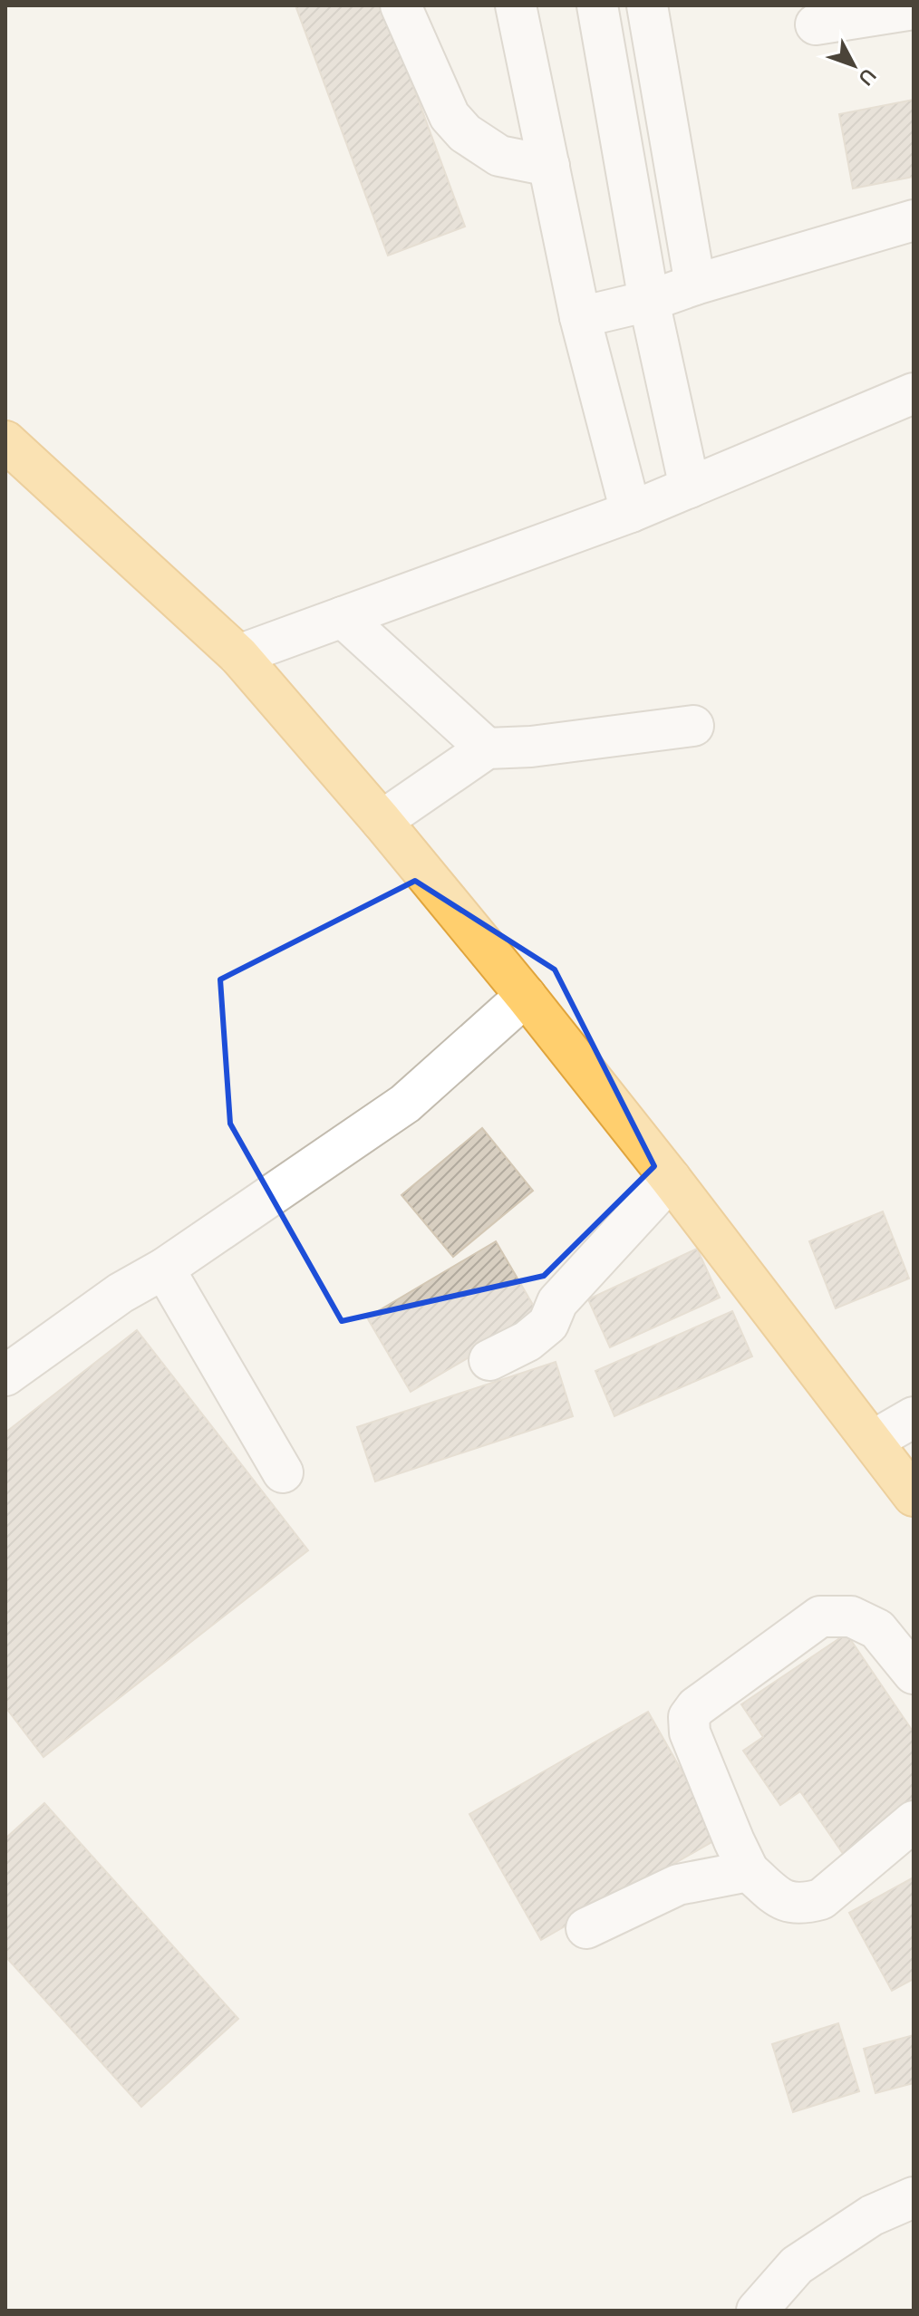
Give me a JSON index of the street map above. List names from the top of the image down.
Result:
{
  "north": "bottom right"
}
